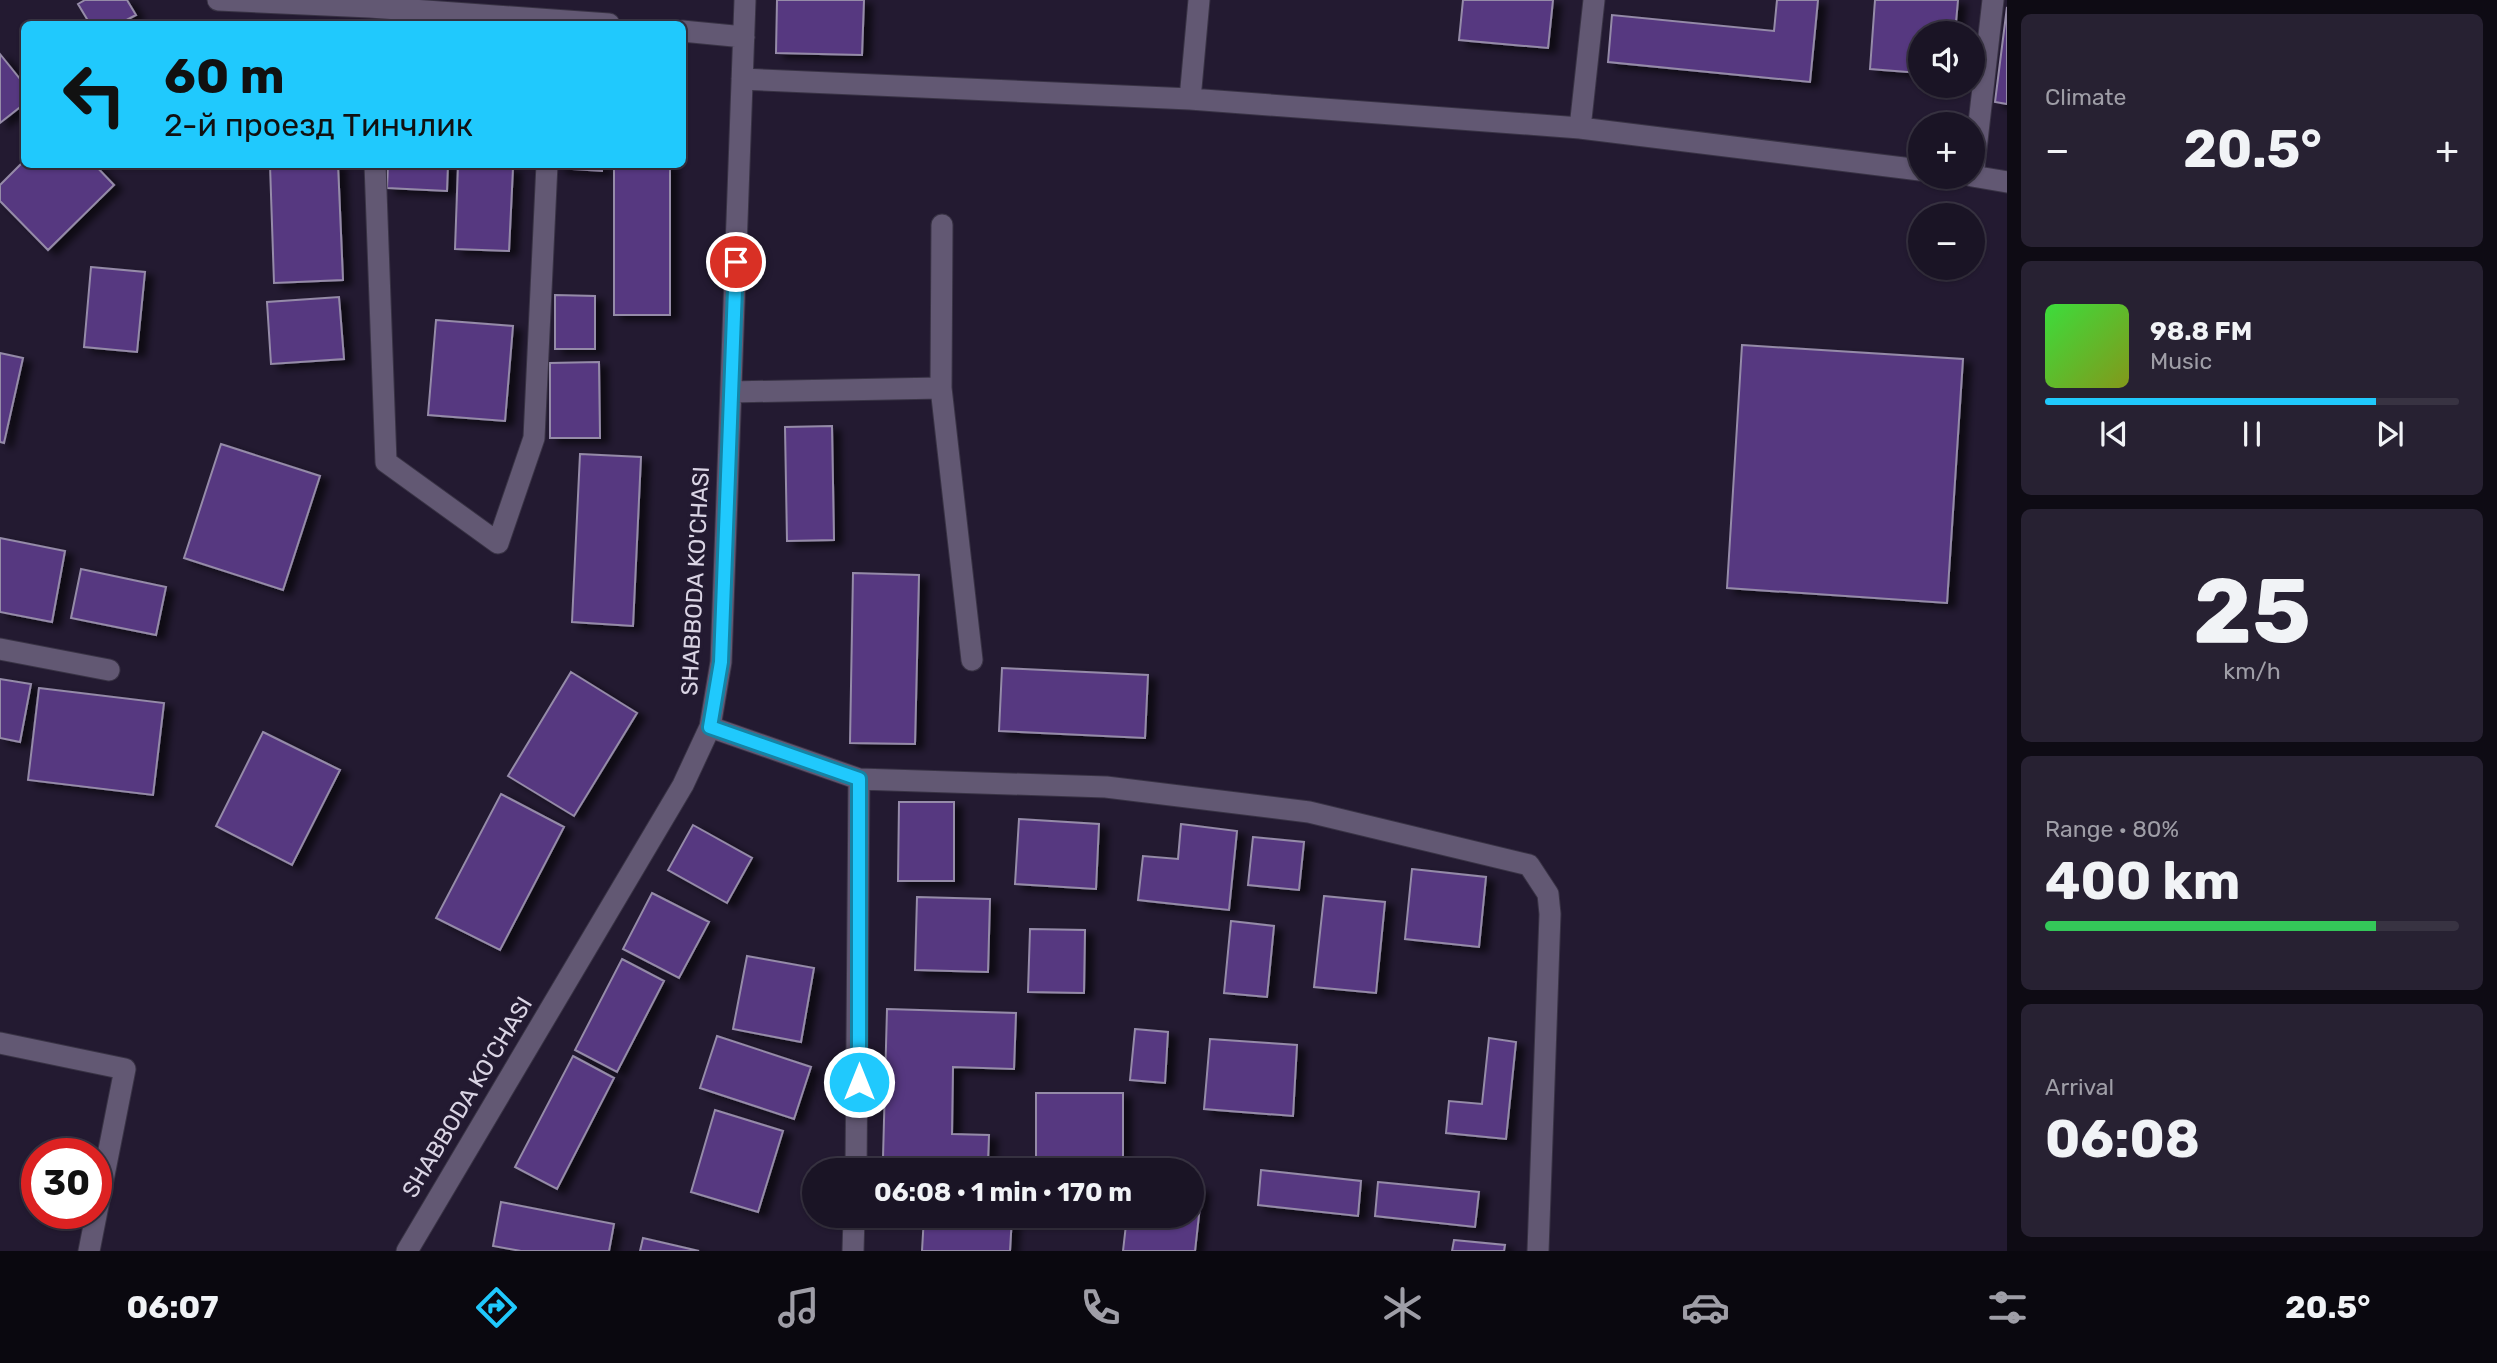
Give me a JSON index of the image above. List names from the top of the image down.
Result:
{
  "streets": {
    "street": ["SHABBODA KO'CHASI"]
  },
  "page": {
    "tile": [
      "Climate",
      ["25", "km/h"],
      ["Range · 80%", "400 km"],
      ["Arrival", "06:08"]
    ],
    "map_buttons": ["+", "−"],
    "turn": ["60 m", "2-й проезд Тинчлик"],
    "heat": ["−", "20.5°", "+"],
    "song": ["98.8 FM", "Music"],
    "limit": "30",
    "trip": "06:08 · 1 min · 170 m",
    "tabs": ["06:07", "20.5°"]
  }
}
